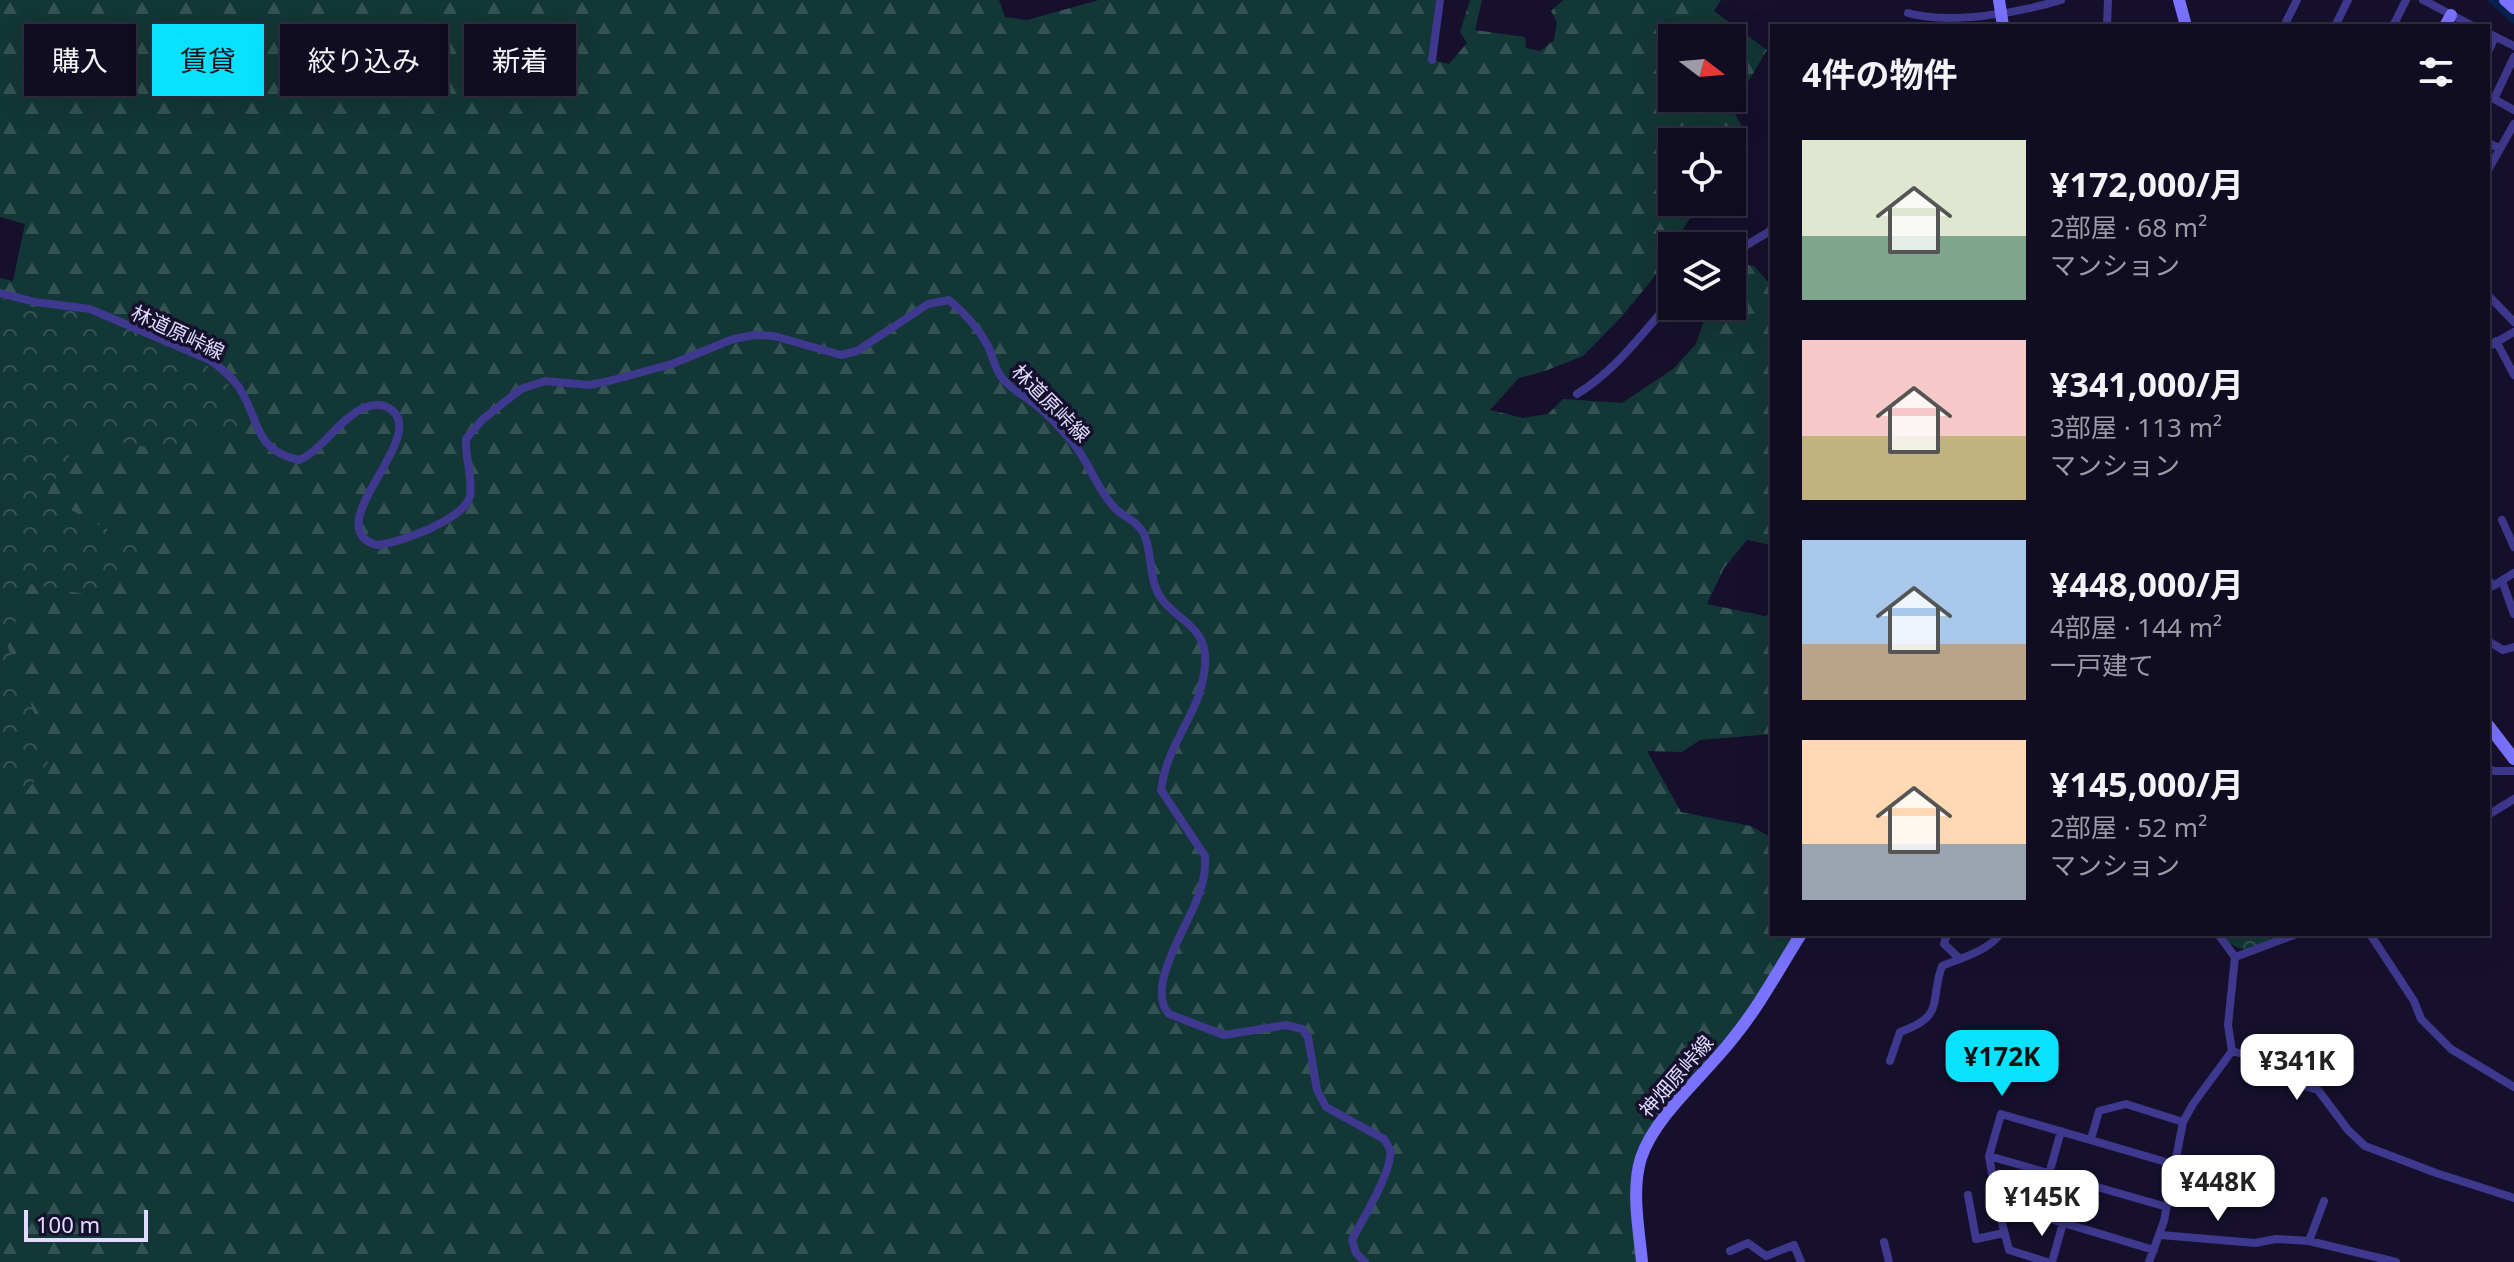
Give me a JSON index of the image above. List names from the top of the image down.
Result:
{
  "streets": {
    "street": ["林道原峠線", "神畑原峠線"]
  },
  "scale_bar": "100 m",
  "north": "right",
  "page": {
    "chip": [
      "購入",
      "賃貸",
      "絞り込み",
      "新着"
    ],
    "heading": "4件の物件",
    "list": [
      {
        "name": "¥172,000/月",
        "note": "2部屋 · 68 m² · マンション"
      },
      {
        "name": "¥341,000/月",
        "note": "3部屋 · 113 m² · マンション"
      },
      {
        "name": "¥448,000/月",
        "note": "4部屋 · 144 m² · 一戸建て"
      },
      {
        "name": "¥145,000/月",
        "note": "2部屋 · 52 m² · マンション"
      }
    ],
    "price": [
      "¥172K",
      "¥341K",
      "¥448K",
      "¥145K"
    ],
    "scale": "100 m"
  }
}
